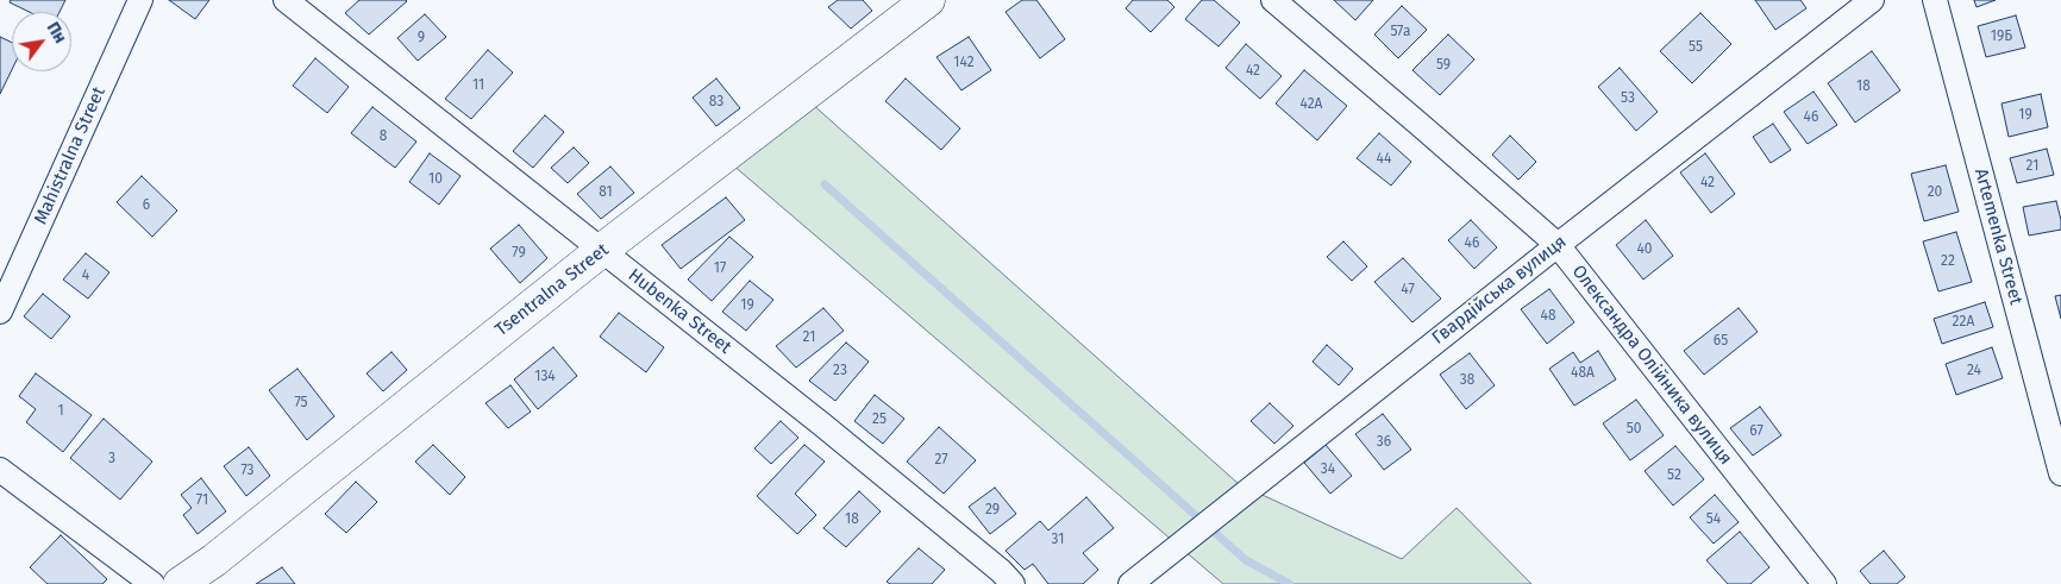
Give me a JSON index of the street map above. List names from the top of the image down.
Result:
{
  "streets": {
    "main road": ["Tsentralna Street"],
    "street": [
      "Mahistralna Street",
      "Artemenka Street",
      "Гвардійська вулиця",
      "Hubenka Street",
      "Олександра Олійника вулиця"
    ]
  },
  "crossings": [
    ["Tsentralna Street", "Hubenka Street"],
    ["Гвардійська вулиця", "Олександра Олійника вулиця"]
  ],
  "house_numbers": [
    "57а",
    "19Б",
    "9",
    "55",
    "142",
    "59",
    "42",
    "11",
    "18",
    "53",
    "83",
    "42А",
    "19",
    "46",
    "8",
    "44",
    "21",
    "10",
    "42",
    "81",
    "20",
    "6",
    "46",
    "40",
    "79",
    "22",
    "17",
    "4",
    "47",
    "19",
    "48",
    "22А",
    "21",
    "65",
    "23",
    "24",
    "48А",
    "134",
    "38",
    "75",
    "1",
    "25",
    "50",
    "67",
    "36",
    "3",
    "27",
    "34",
    "73",
    "52",
    "71",
    "29",
    "18",
    "54",
    "31"
  ],
  "north": "top right"
}
